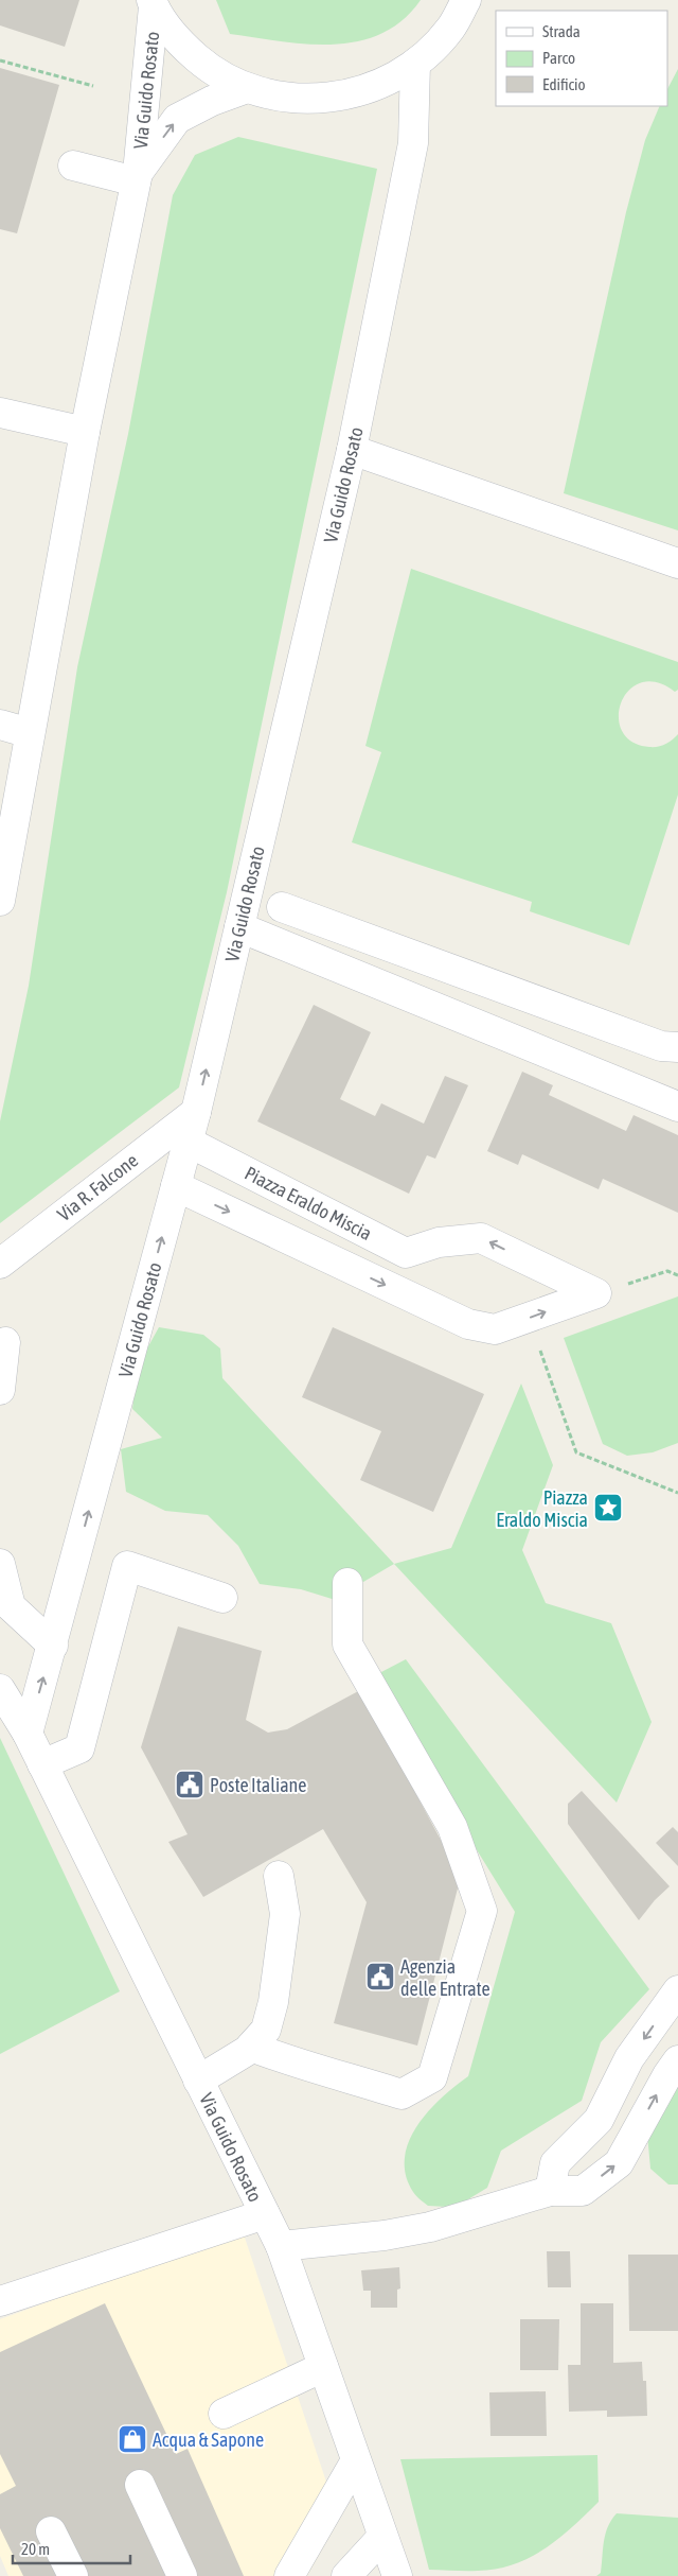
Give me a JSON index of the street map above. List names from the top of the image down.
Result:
{
  "streets": {
    "street": ["Via Guido Rosato", "Via R. Falcone", "Piazza Eraldo Miscia"]
  },
  "crossings": [
    ["Via Guido Rosato", "Via R. Falcone"],
    ["Via Guido Rosato", "Piazza Eraldo Miscia"]
  ],
  "places": {
    "place": ["Piazza Eraldo Miscia"],
    "public building": ["Poste Italiane", "Agenzia delle Entrate"],
    "shop": ["Acqua & Sapone"]
  },
  "legend": ["Strada", "Parco", "Edificio"],
  "scale_bar": "20 m"
}
